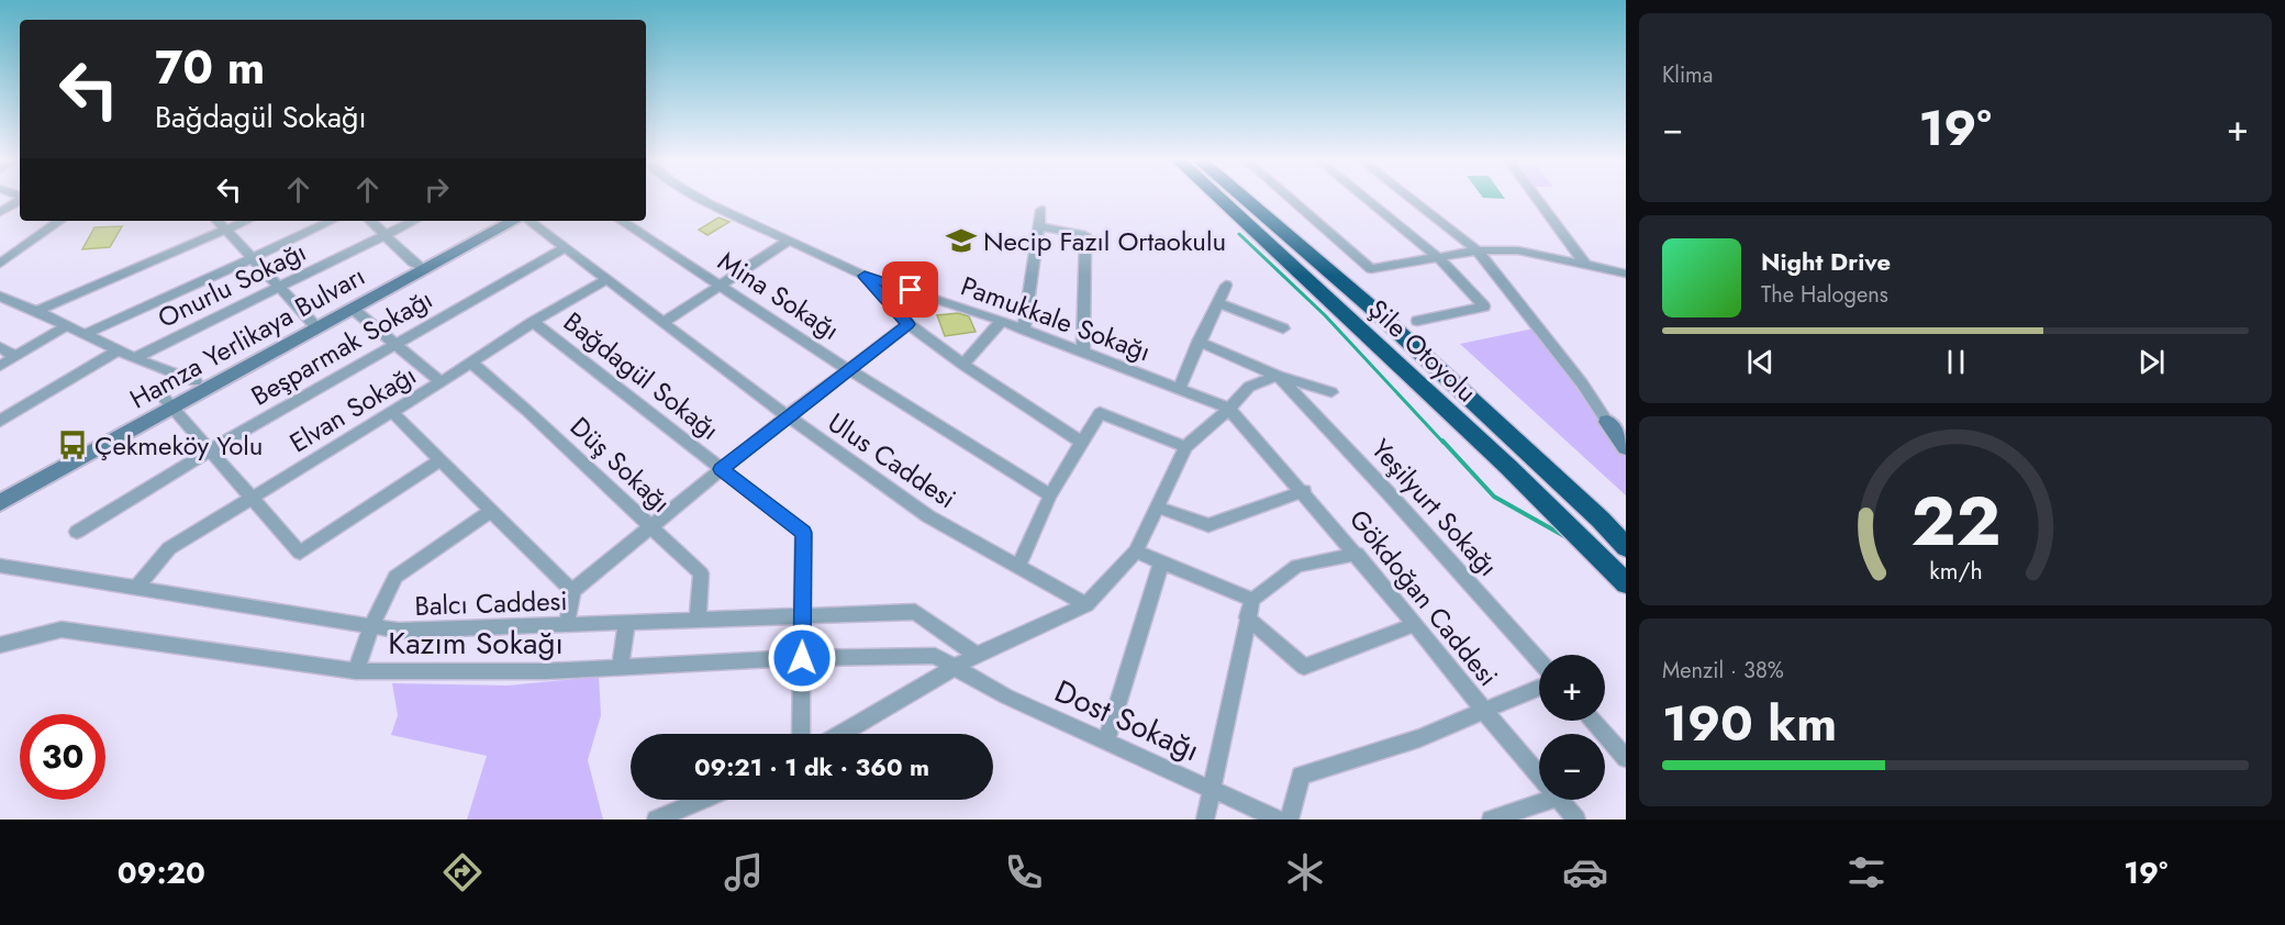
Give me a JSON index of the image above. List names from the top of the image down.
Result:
{
  "streets": {
    "highway": ["Şile Otoyolu"],
    "main road": ["Hamza Yerlikaya Bulvarı"],
    "street": [
      "Onurlu Sokağı",
      "Mina Sokağı",
      "Pamukkale Sokağı",
      "Beşparmak Sokağı",
      "Bağdagül Sokağı",
      "Elvan Sokağı",
      "Ulus Caddesi",
      "Düş Sokağı",
      "Yeşilyurt Sokağı",
      "Gökdoğan Caddesi",
      "Balcı Caddesi",
      "Kazım Sokağı",
      "Dost Sokağı"
    ]
  },
  "crossings": [
    ["Pamukkale Sokağı", "Gökdoğan Caddesi"],
    ["Beşparmak Sokağı", "Ulus Caddesi"],
    ["Bağdagül Sokağı", "Elvan Sokağı"],
    ["Bağdagül Sokağı", "Balcı Caddesi"],
    ["Bağdagül Sokağı", "Kazım Sokağı"],
    ["Elvan Sokağı", "Ulus Caddesi"],
    ["Elvan Sokağı", "Düş Sokağı"],
    ["Elvan Sokağı", "Balcı Caddesi"],
    ["Düş Sokağı", "Balcı Caddesi"],
    ["Kazım Sokağı", "Dost Sokağı"]
  ],
  "places": {
    "school or university": ["Necip Fazıl Ortaokulu"],
    "bus stop": ["Çekmeköy Yolu"]
  },
  "page": {
    "tile": [
      "Klima",
      ["Menzil · 38%", "190 km"]
    ],
    "turn": ["70 m", "Bağdagül Sokağı"],
    "heat": ["−", "19°", "+"],
    "song": ["Night Drive", "The Halogens"],
    "map_buttons": ["+", "−"],
    "limit": "30",
    "trip": "09:21 · 1 dk · 360 m",
    "tabs": ["09:20", "19°"],
    "gauge": ["22", "km/h"]
  }
}
